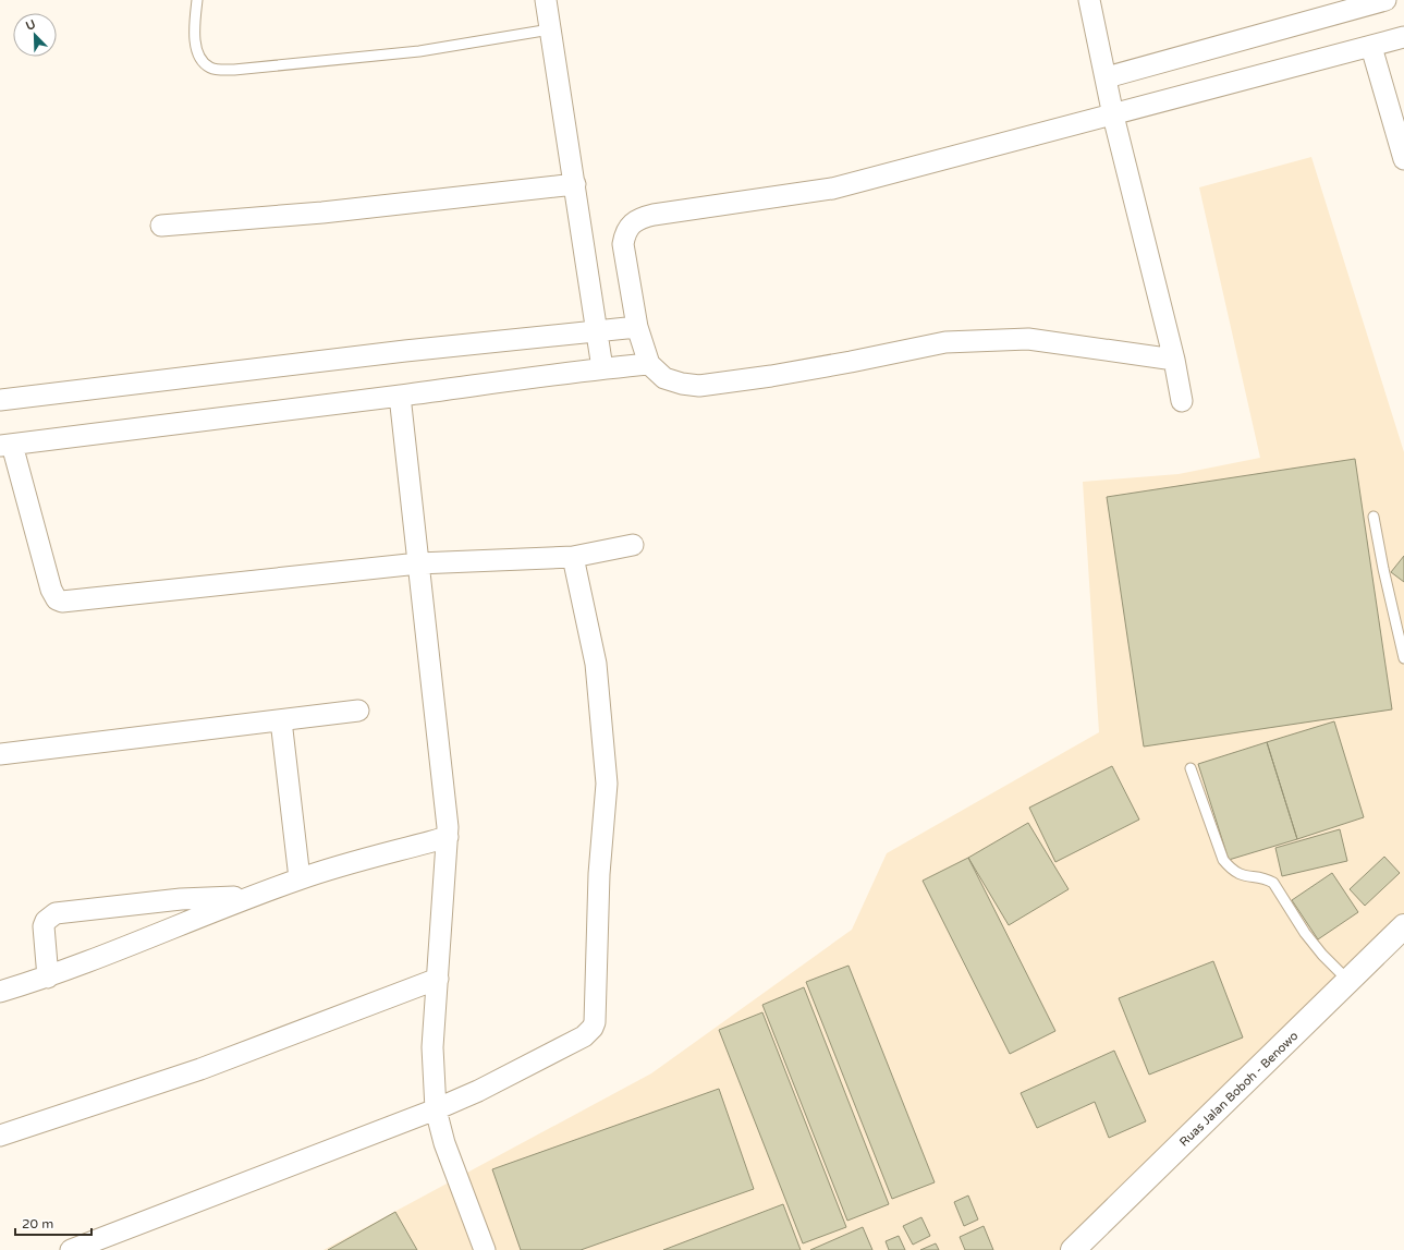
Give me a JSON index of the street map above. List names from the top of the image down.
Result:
{
  "streets": {
    "main road": ["Ruas Jalan Boboh - Benowo"]
  },
  "scale_bar": "20 m",
  "north": "top left"
}
